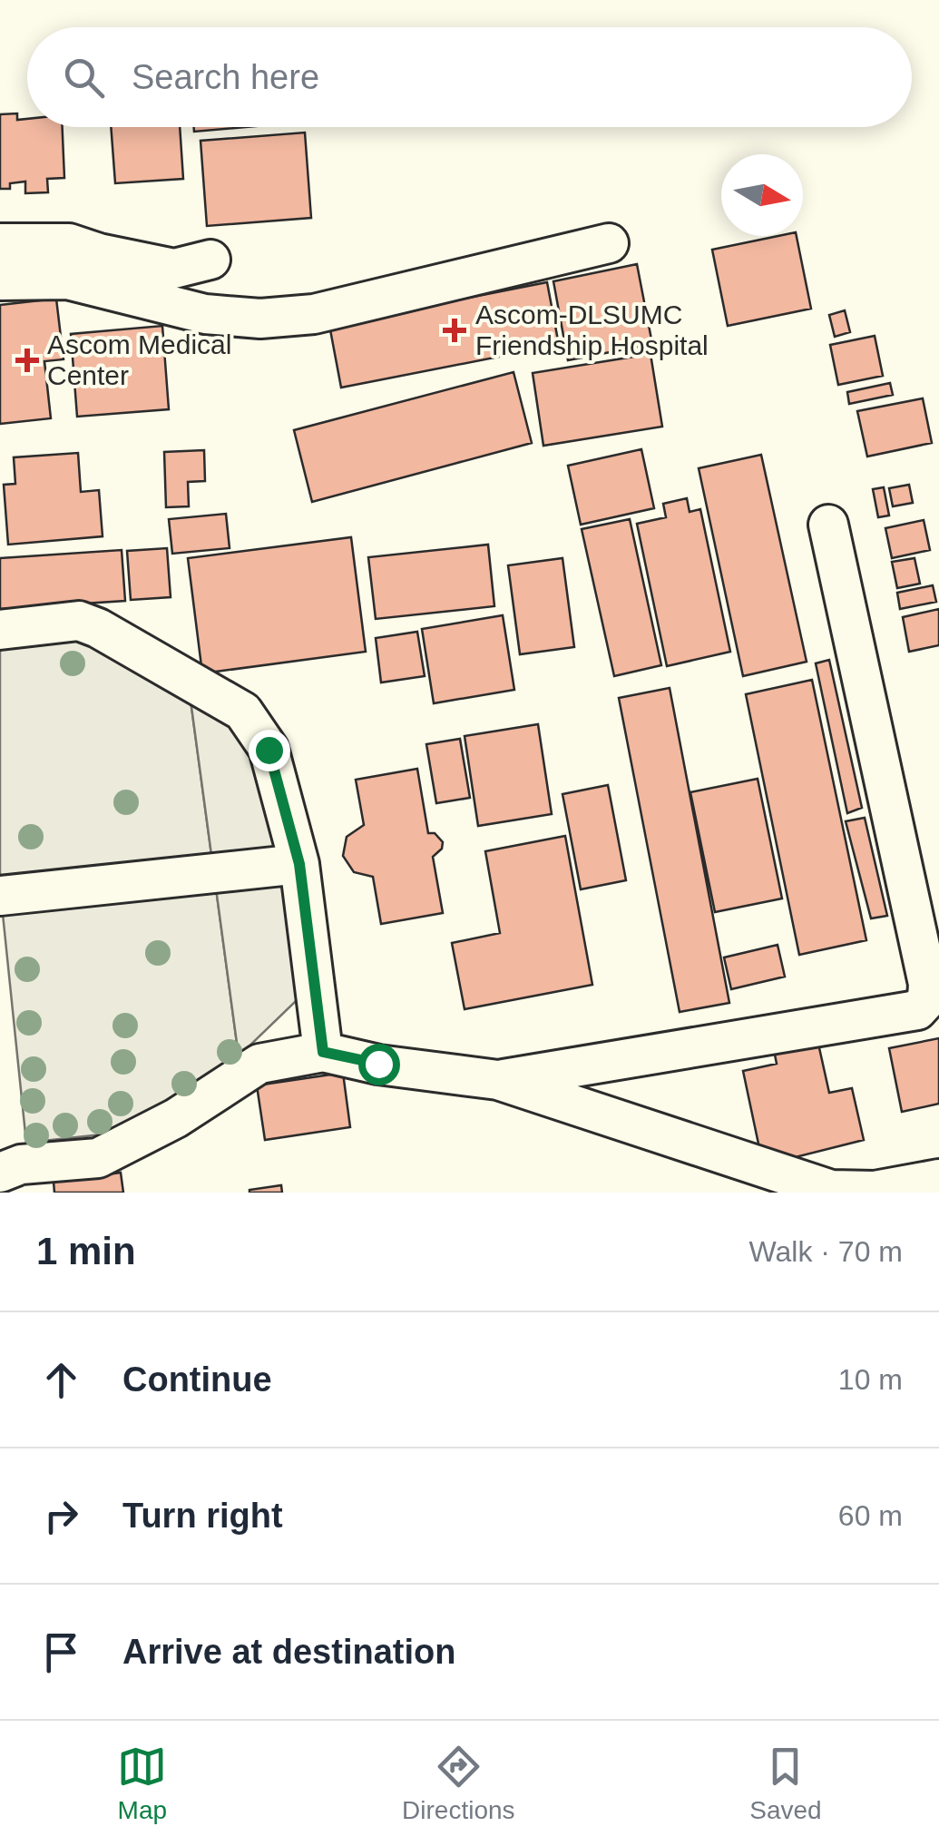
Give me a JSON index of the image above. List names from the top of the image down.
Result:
{
  "places": {
    "health": ["Ascom-DLSUMC Friendship Hospital", "Ascom Medical Center"]
  },
  "north": "right",
  "page": {
    "search": "Search here",
    "heading": ["1 min", "Walk · 70 m"],
    "list": [
      ["Continue", "10 m"],
      ["Turn right", "60 m"],
      "Arrive at destination"
    ],
    "nav": ["Map", "Directions", "Saved"]
  }
}
